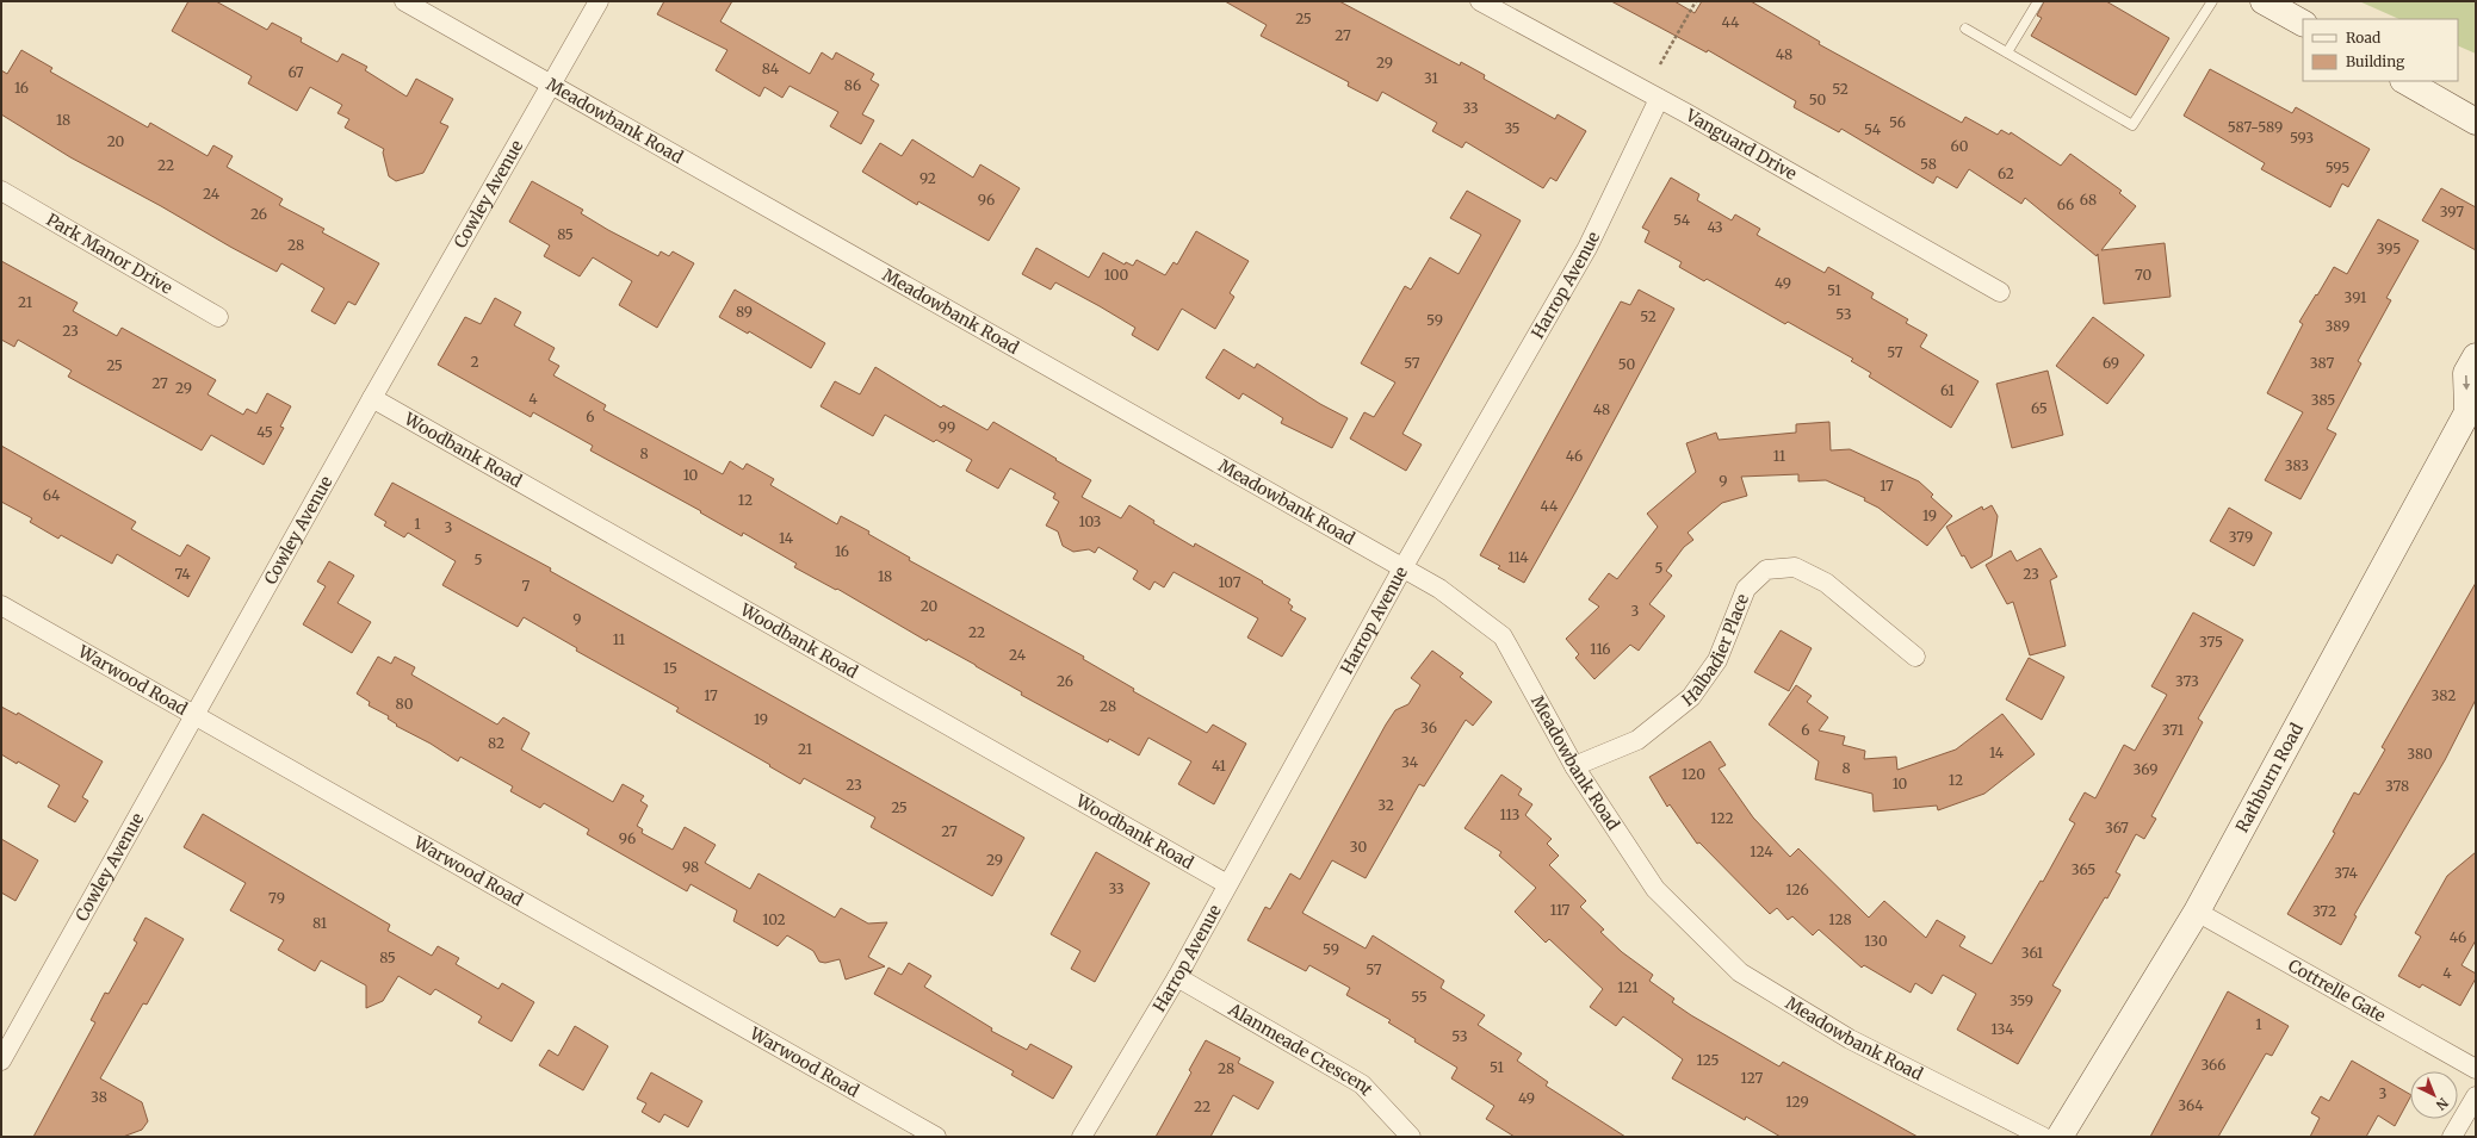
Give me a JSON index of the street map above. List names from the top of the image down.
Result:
{
  "streets": {
    "street": [
      "Meadowbank Road",
      "Vanguard Drive",
      "Cowley Avenue",
      "Park Manor Drive",
      "Harrop Avenue",
      "Woodbank Road",
      "Halbadier Place",
      "Warwood Road",
      "Rathburn Road",
      "Cottrelle Gate",
      "Alanmeade Crescent"
    ]
  },
  "crossings": [
    ["Meadowbank Road", "Cowley Avenue"],
    ["Meadowbank Road", "Harrop Avenue"],
    ["Meadowbank Road", "Halbadier Place"],
    ["Vanguard Drive", "Harrop Avenue"],
    ["Cowley Avenue", "Woodbank Road"],
    ["Cowley Avenue", "Warwood Road"],
    ["Harrop Avenue", "Woodbank Road"],
    ["Harrop Avenue", "Alanmeade Crescent"],
    ["Rathburn Road", "Cottrelle Gate"]
  ],
  "house_numbers": [
    "25",
    "44",
    "27",
    "48",
    "29",
    "84",
    "67",
    "31",
    "86",
    "16",
    "52",
    "50",
    "33",
    "18",
    "56",
    "587-589",
    "35",
    "54",
    "593",
    "20",
    "60",
    "58",
    "22",
    "595",
    "62",
    "92",
    "24",
    "96",
    "68",
    "66",
    "397",
    "26",
    "54",
    "43",
    "85",
    "28",
    "395",
    "100",
    "70",
    "49",
    "51",
    "391",
    "21",
    "89",
    "53",
    "52",
    "59",
    "389",
    "23",
    "57",
    "2",
    "57",
    "69",
    "387",
    "50",
    "25",
    "27",
    "29",
    "61",
    "4",
    "385",
    "65",
    "48",
    "6",
    "99",
    "45",
    "8",
    "46",
    "11",
    "383",
    "10",
    "9",
    "17",
    "64",
    "12",
    "44",
    "19",
    "103",
    "1",
    "3",
    "379",
    "14",
    "16",
    "114",
    "5",
    "5",
    "74",
    "23",
    "18",
    "107",
    "7",
    "20",
    "3",
    "9",
    "22",
    "11",
    "375",
    "116",
    "24",
    "15",
    "26",
    "373",
    "17",
    "382",
    "80",
    "28",
    "19",
    "36",
    "6",
    "371",
    "82",
    "21",
    "14",
    "380",
    "34",
    "41",
    "8",
    "369",
    "120",
    "12",
    "10",
    "23",
    "378",
    "32",
    "25",
    "113",
    "122",
    "367",
    "27",
    "96",
    "30",
    "124",
    "29",
    "98",
    "365",
    "374",
    "33",
    "126",
    "79",
    "117",
    "372",
    "102",
    "128",
    "81",
    "46",
    "130",
    "59",
    "361",
    "85",
    "57",
    "4",
    "121",
    "55",
    "359",
    "1",
    "134",
    "53",
    "125",
    "366",
    "51",
    "28",
    "127",
    "3",
    "38",
    "49",
    "129",
    "364",
    "22"
  ],
  "legend": ["Road", "Building"],
  "north": "bottom right"
}
